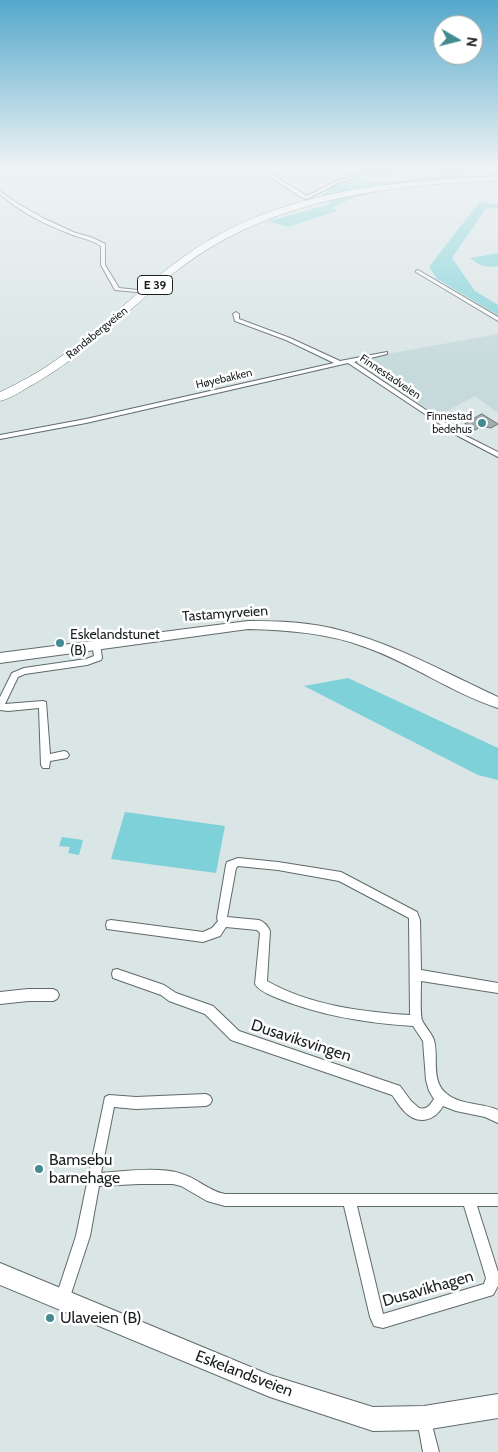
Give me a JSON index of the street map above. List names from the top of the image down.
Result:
{
  "streets": {
    "highway": ["E 39", "Randabergveien"],
    "main road": ["Tastamyrveien", "Eskelandsveien"],
    "street": [
      "Finnestadveien",
      "Høyebakken",
      "Dusaviksvingen",
      "Dusavikhagen"
    ]
  },
  "crossings": [
    ["Finnestadveien", "Høyebakken"]
  ],
  "places": [
    "Finnestad bedehus",
    "Eskelandstunet (B)",
    "Bamsebu barnehage",
    "Ulaveien (B)"
  ],
  "north": "right"
}
